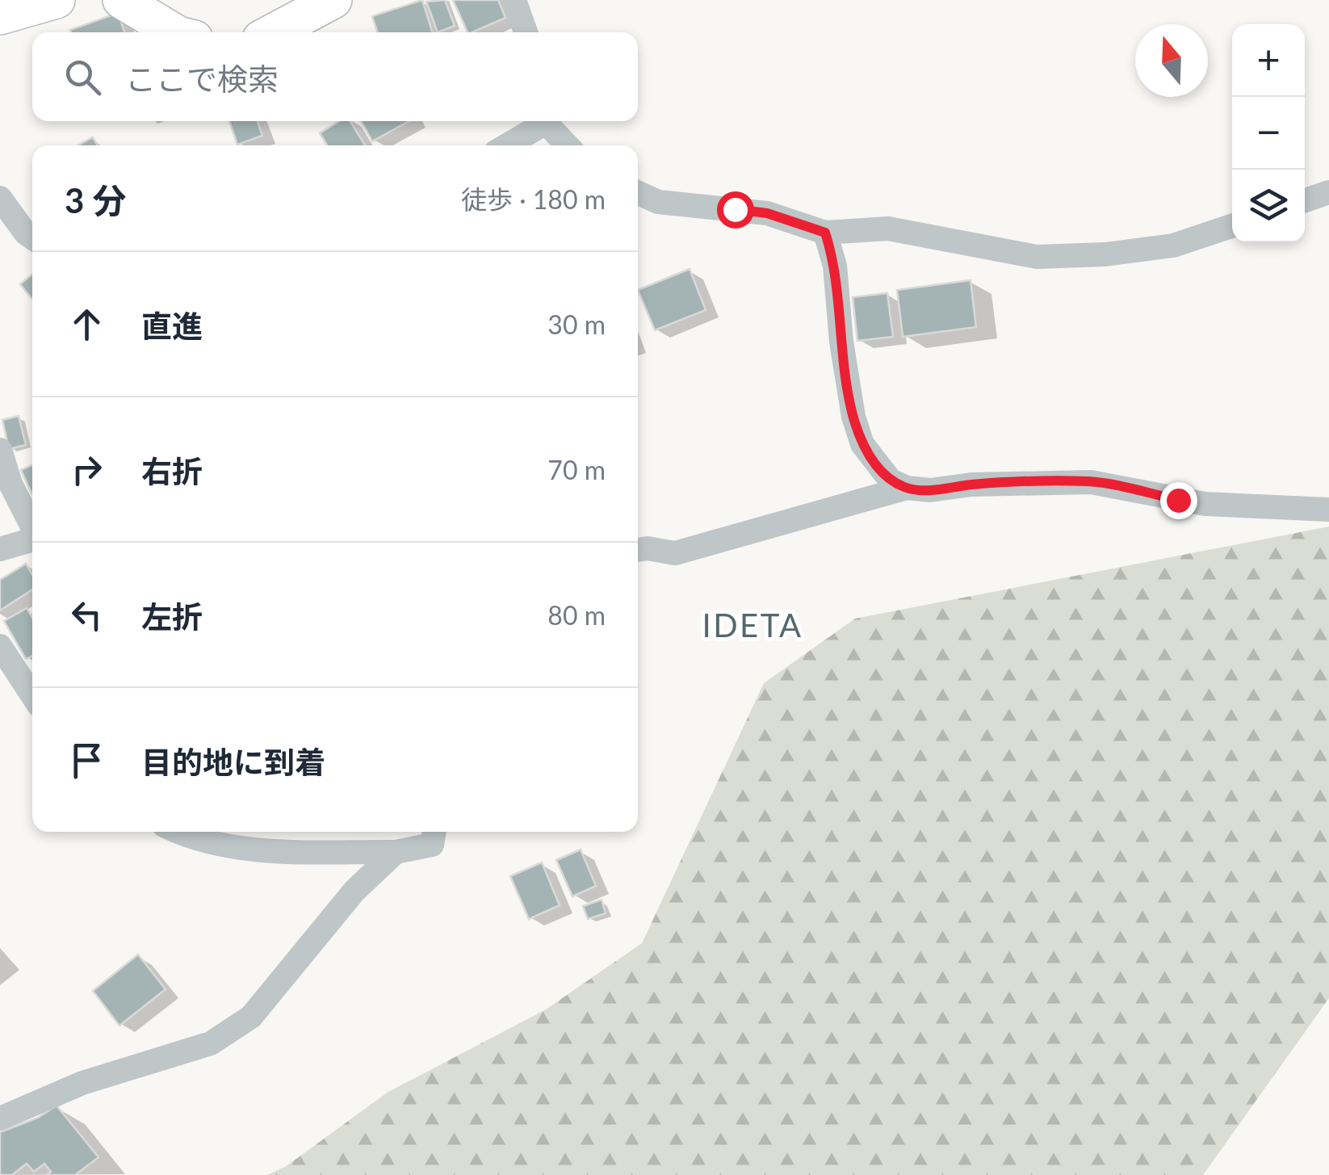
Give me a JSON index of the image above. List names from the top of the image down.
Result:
{
  "districts": ["IDETA"],
  "north": "top",
  "page": {
    "map_buttons": ["+", "−"],
    "search": "ここで検索",
    "heading": ["3 分", "徒歩 · 180 m"],
    "list": [
      ["直進", "30 m"],
      ["右折", "70 m"],
      ["左折", "80 m"],
      "目的地に到着"
    ]
  }
}
